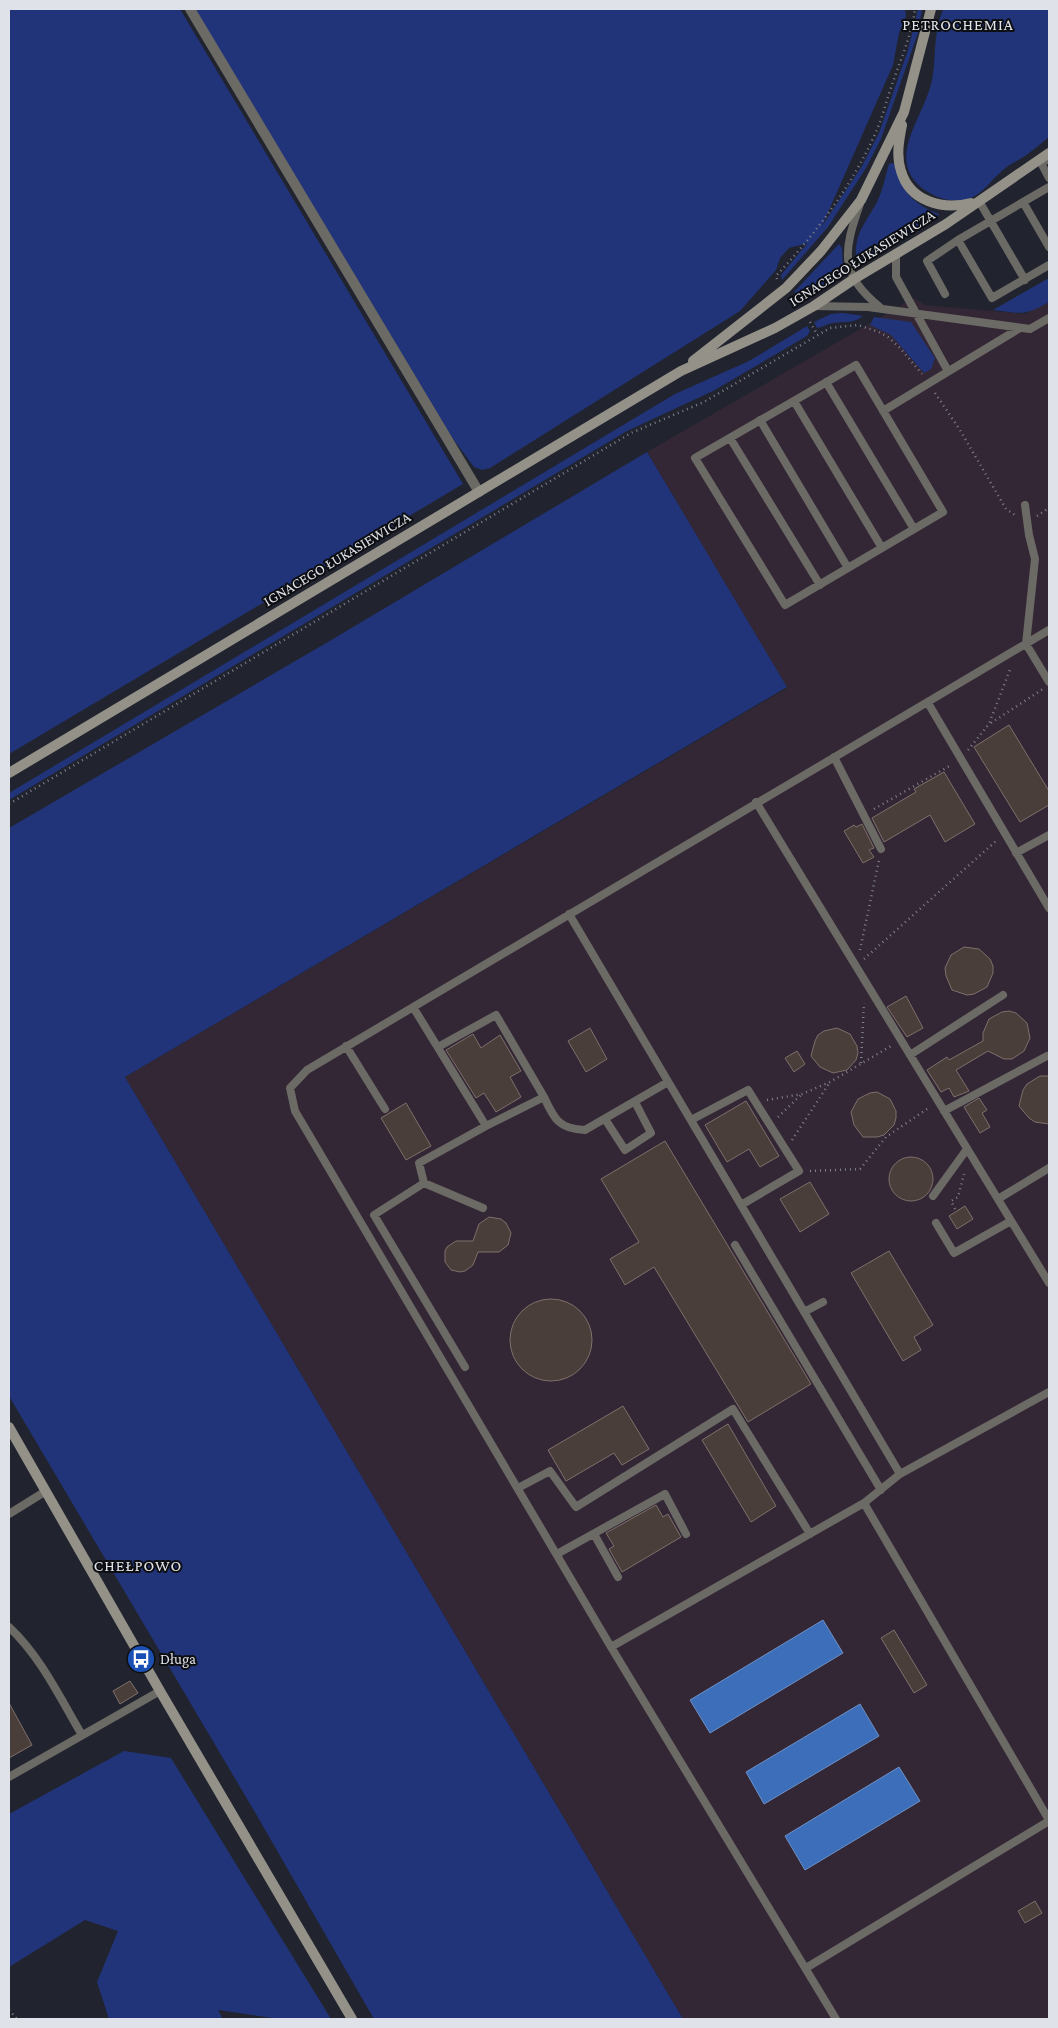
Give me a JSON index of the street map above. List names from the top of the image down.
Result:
{
  "streets": {
    "main road": ["IGNACEGO ŁUKASIEWICZA"]
  },
  "districts": ["PETROCHEMIA", "CHEŁPOWO"],
  "places": {
    "bus stop": ["Długa"]
  }
}
